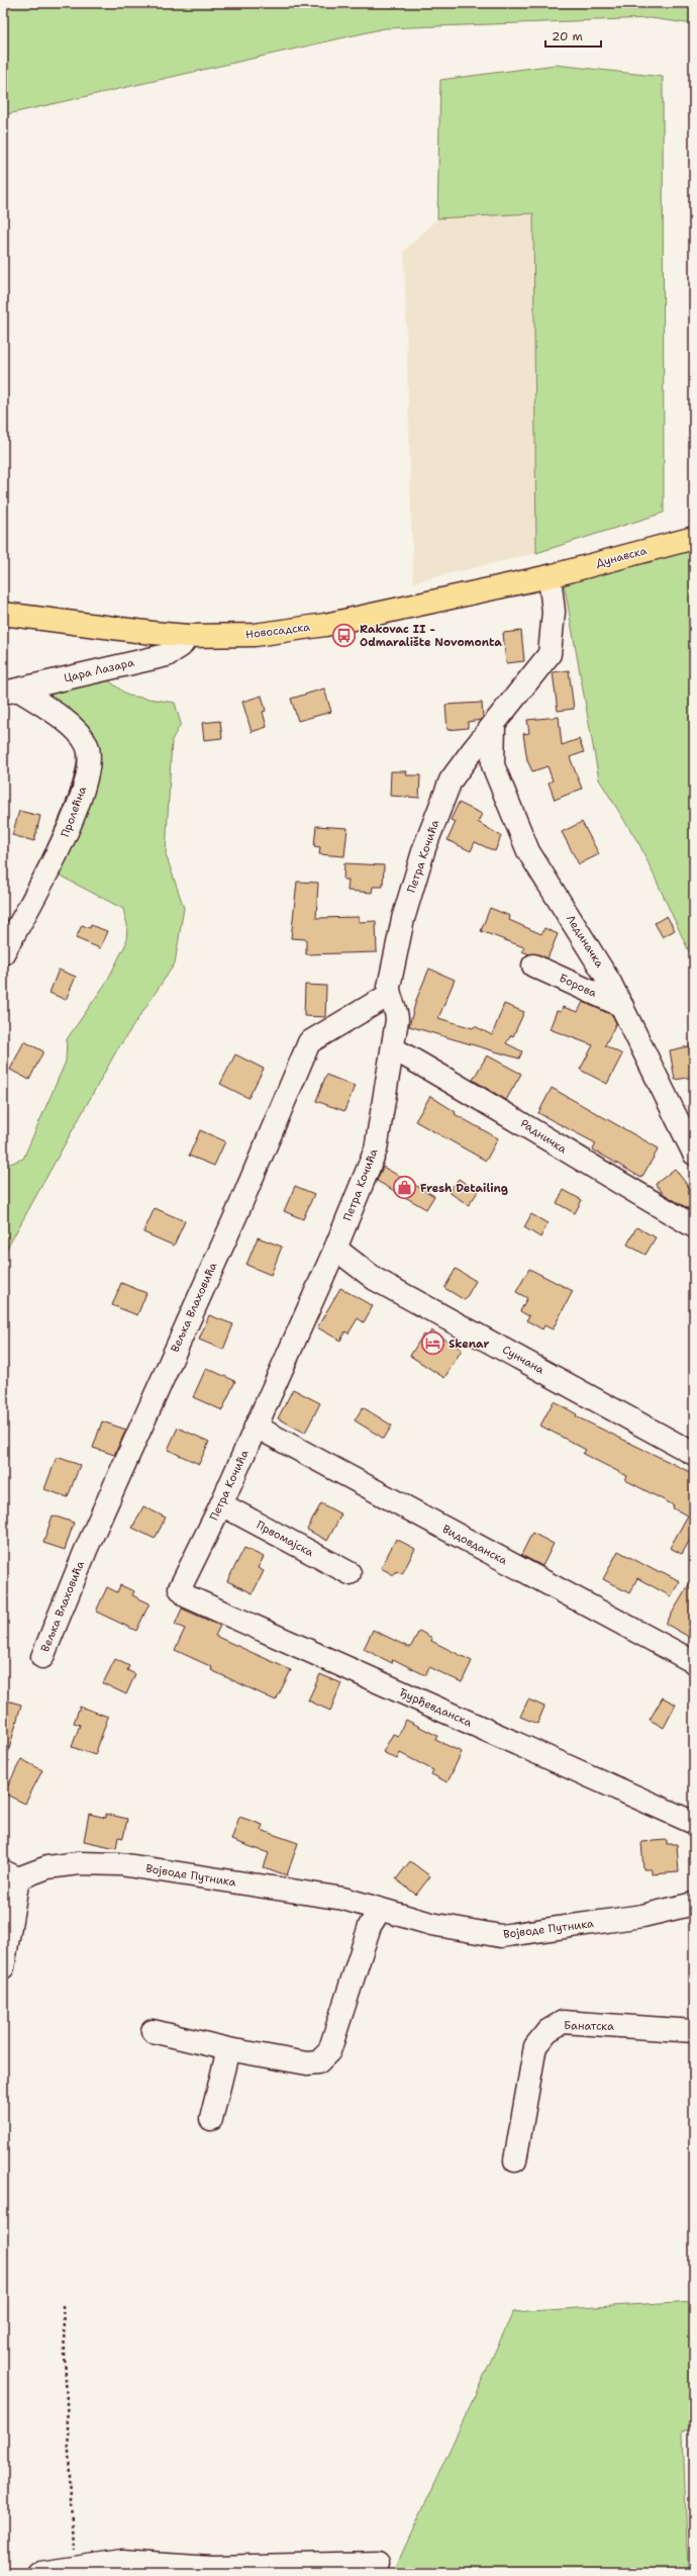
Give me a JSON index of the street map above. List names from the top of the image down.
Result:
{
  "streets": {
    "main road": ["Дунавска", "Новосадска"],
    "street": [
      "Цара Лазара",
      "Пролећна",
      "Петра Кочића",
      "Лединачка",
      "Борова",
      "Радничка",
      "Вељка Влаховића",
      "Сунчана",
      "Првомајска",
      "Видовданска",
      "Ђурђевданска",
      "Војводе Путника",
      "Банатска"
    ]
  },
  "crossings": [
    ["Дунавска", "Новосадска"],
    ["Дунавска", "Петра Кочића"],
    ["Новосадска", "Цара Лазара"],
    ["Новосадска", "Петра Кочића"],
    ["Цара Лазара", "Пролећна"],
    ["Петра Кочића", "Лединачка"],
    ["Петра Кочића", "Радничка"],
    ["Петра Кочића", "Вељка Влаховића"],
    ["Петра Кочића", "Сунчана"],
    ["Петра Кочића", "Првомајска"],
    ["Петра Кочића", "Видовданска"],
    ["Петра Кочића", "Ђурђевданска"],
    ["Лединачка", "Борова"]
  ],
  "places": {
    "bus stop": ["Rakovac II - Odmaralište Novomonta"],
    "shop": ["Fresh Detailing"],
    "hotel": ["Skenar"]
  },
  "scale_bar": "20 m"
}
